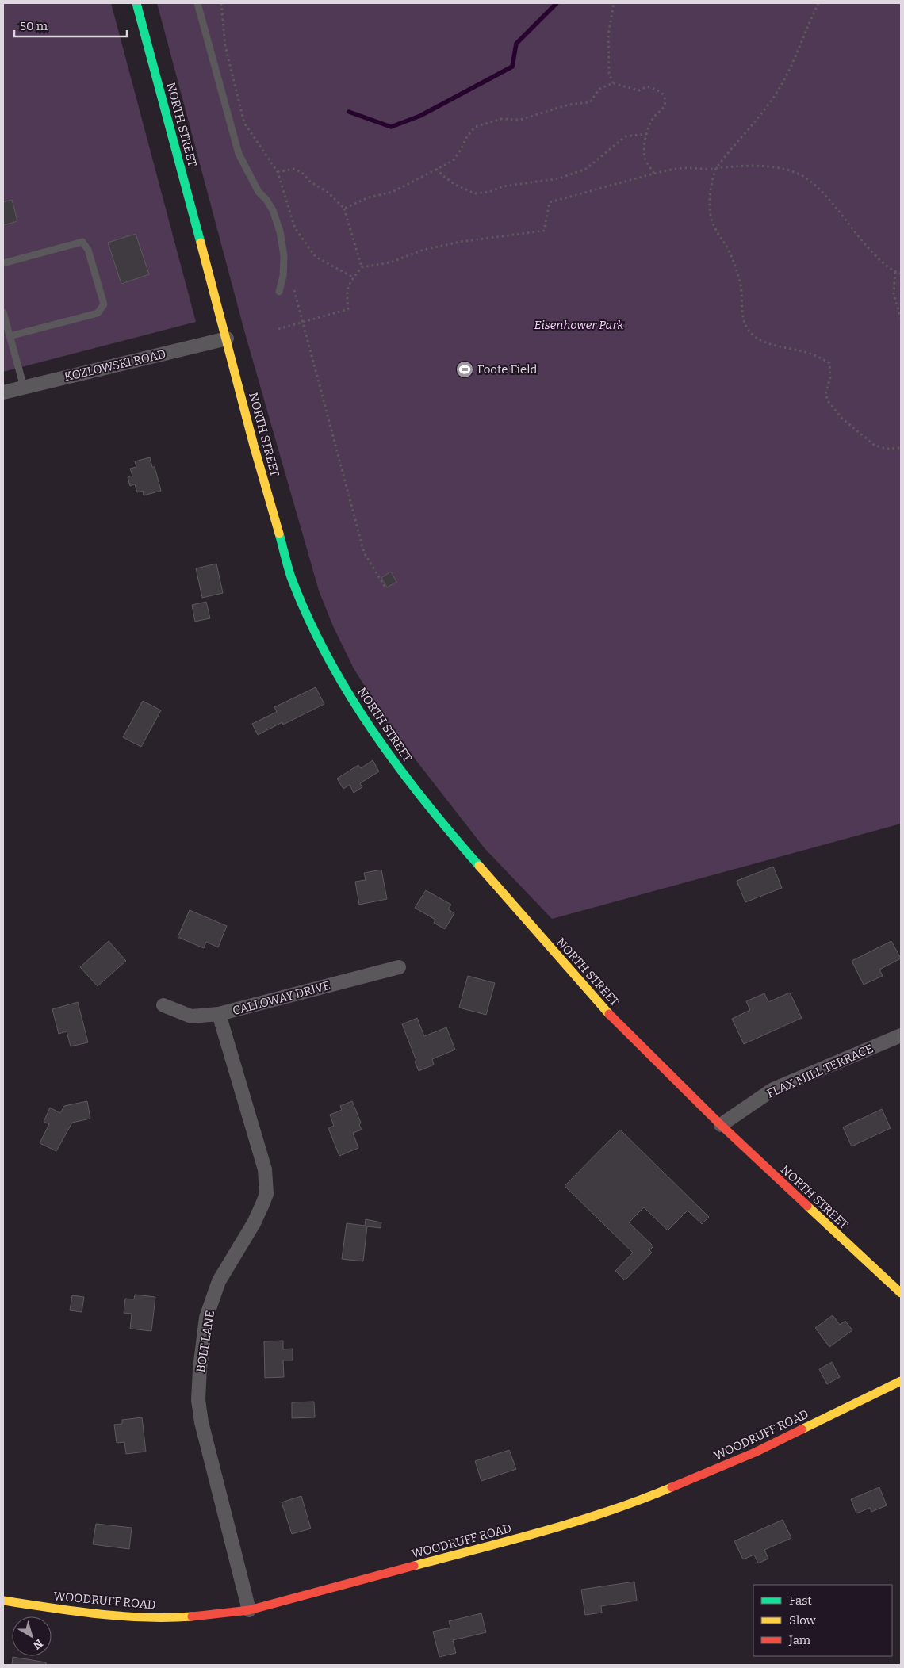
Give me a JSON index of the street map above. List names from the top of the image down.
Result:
{
  "streets": {
    "main road": ["NORTH STREET", "WOODRUFF ROAD"],
    "street": [
      "KOZLOWSKI ROAD",
      "CALLOWAY DRIVE",
      "FLAX MILL TERRACE",
      "BOLT LANE"
    ]
  },
  "crossings": [
    ["NORTH STREET", "KOZLOWSKI ROAD"],
    ["NORTH STREET", "FLAX MILL TERRACE"],
    ["CALLOWAY DRIVE", "BOLT LANE"],
    ["BOLT LANE", "WOODRUFF ROAD"]
  ],
  "parks": ["Eisenhower Park"],
  "places": {
    "sports": ["Foote Field"]
  },
  "legend": ["Fast", "Slow", "Jam"],
  "scale_bar": "50 m",
  "north": "bottom right"
}
